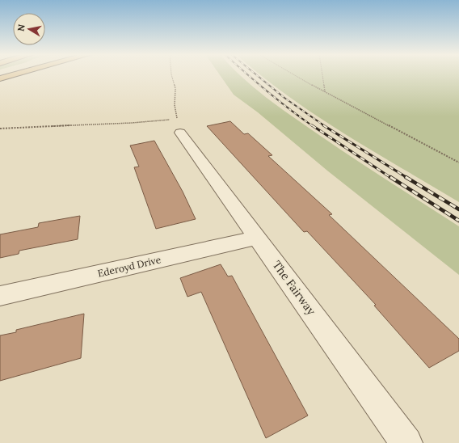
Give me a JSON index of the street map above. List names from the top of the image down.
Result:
{
  "streets": {
    "street": ["Ederoyd Drive", "The Fairway"]
  },
  "crossings": [
    ["Ederoyd Drive", "The Fairway"]
  ],
  "north": "left"
}
